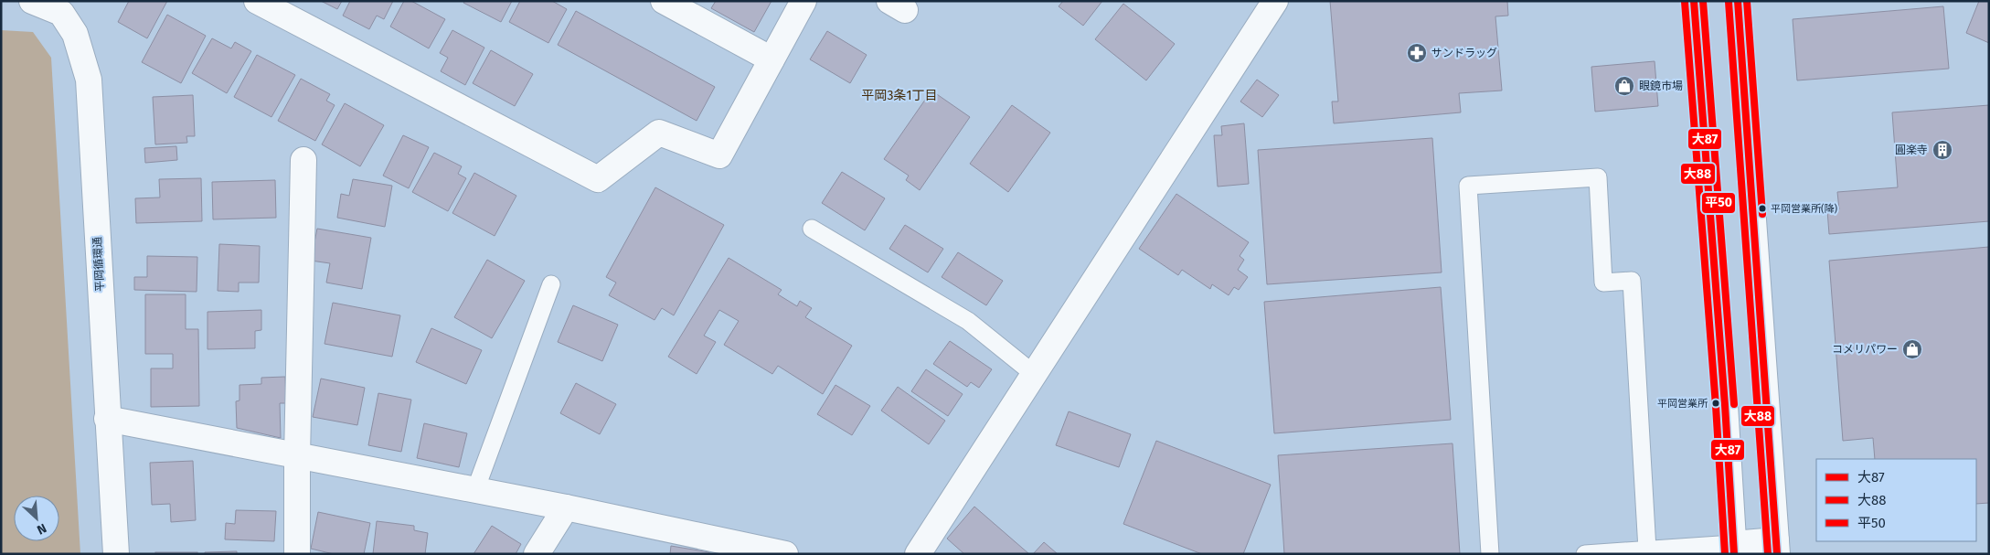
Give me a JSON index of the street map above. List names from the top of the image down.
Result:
{
  "streets": {
    "street": ["平岡循環通"]
  },
  "districts": ["平岡3条1丁目"],
  "places": {
    "pharmacy": ["サンドラッグ"],
    "shop": ["眼鏡市場", "コメリパワー"],
    "building": ["圓楽寺"],
    "other": ["平岡営業所(降)", "平岡営業所"]
  },
  "lines": ["transit line 大87", "transit line 平50", "transit line 大88"],
  "legend": ["大87", "大88", "平50"],
  "north": "bottom right"
}
